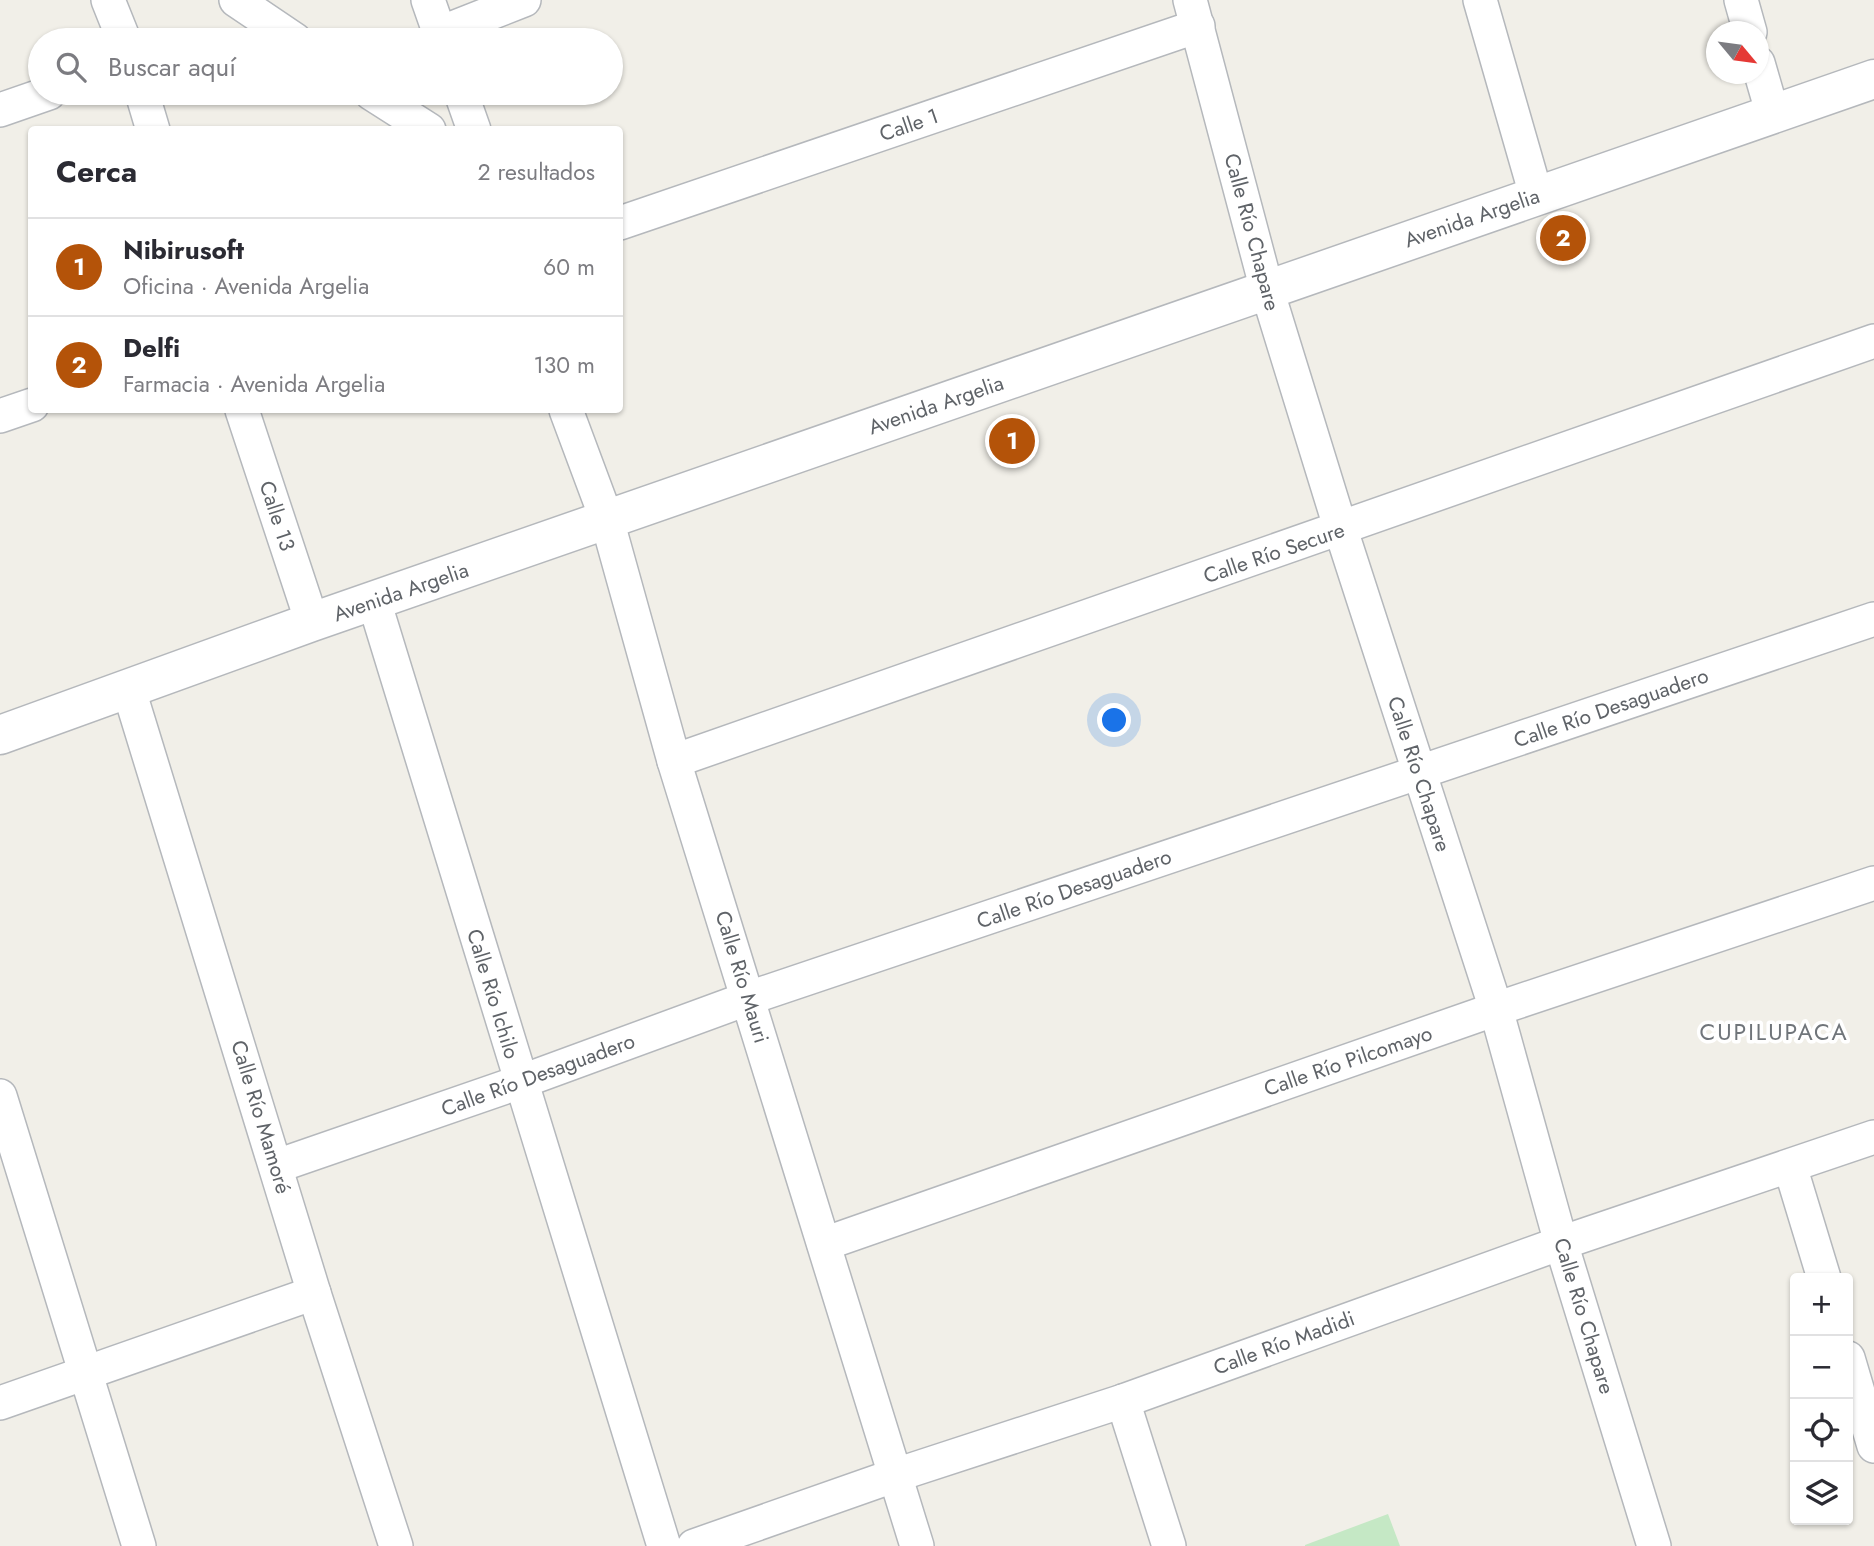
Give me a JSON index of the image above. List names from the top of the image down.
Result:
{
  "streets": {
    "street": [
      "Calle 1",
      "Avenida Argelia",
      "Calle Río Chapare",
      "Calle 13",
      "Calle Río Secure",
      "Calle Río Desaguadero",
      "Calle Río Mauri",
      "Calle Río Ichilo",
      "Calle Río Pilcomayo",
      "Calle Río Mamoré",
      "Calle Río Madidi"
    ]
  },
  "crossings": [
    ["Calle 1", "Calle Río Chapare"],
    ["Avenida Argelia", "Calle Río Chapare"],
    ["Avenida Argelia", "Calle 13"],
    ["Avenida Argelia", "Calle Río Mauri"],
    ["Avenida Argelia", "Calle Río Ichilo"],
    ["Avenida Argelia", "Calle Río Mamoré"],
    ["Calle Río Chapare", "Calle Río Secure"],
    ["Calle Río Chapare", "Calle Río Desaguadero"],
    ["Calle Río Chapare", "Calle Río Pilcomayo"],
    ["Calle Río Chapare", "Calle Río Madidi"],
    ["Calle Río Secure", "Calle Río Mauri"],
    ["Calle Río Desaguadero", "Calle Río Mauri"],
    ["Calle Río Desaguadero", "Calle Río Ichilo"],
    ["Calle Río Desaguadero", "Calle Río Mamoré"],
    ["Calle Río Mauri", "Calle Río Pilcomayo"],
    ["Calle Río Mauri", "Calle Río Madidi"]
  ],
  "districts": ["CUPILUPACA"],
  "north": "bottom right",
  "page": {
    "search": "Buscar aquí",
    "heading": ["Cerca", "2 resultados"],
    "pins": ["2", "1"],
    "list": [
      {
        "mark": "1",
        "name": "Nibirusoft",
        "note": "Oficina · Avenida Argelia",
        "value": "60 m"
      },
      {
        "mark": "2",
        "name": "Delfi",
        "note": "Farmacia · Avenida Argelia",
        "value": "130 m"
      }
    ],
    "map_buttons": ["+", "−"]
  }
}
